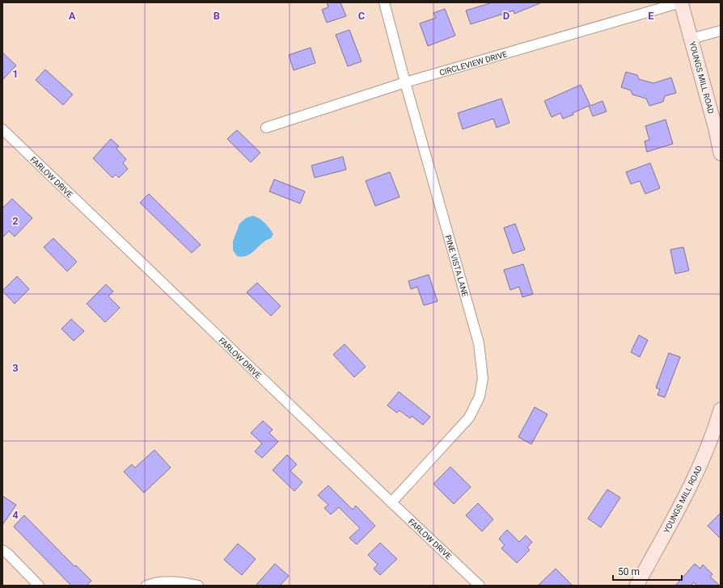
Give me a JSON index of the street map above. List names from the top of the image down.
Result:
{
  "streets": {
    "street": [
      "CIRCLEVIEW DRIVE",
      "YOUNGS MILL ROAD",
      "FARLOW DRIVE",
      "PINE VISTA LANE"
    ]
  },
  "crossings": [
    ["CIRCLEVIEW DRIVE", "YOUNGS MILL ROAD"],
    ["CIRCLEVIEW DRIVE", "PINE VISTA LANE"],
    ["FARLOW DRIVE", "PINE VISTA LANE"]
  ],
  "scale_bar": "50 m",
  "grid": {
    "columns": [
      "A",
      "B",
      "C",
      "D",
      "E"
    ],
    "rows": [
      "1",
      "2",
      "3",
      "4"
    ]
  }
}
